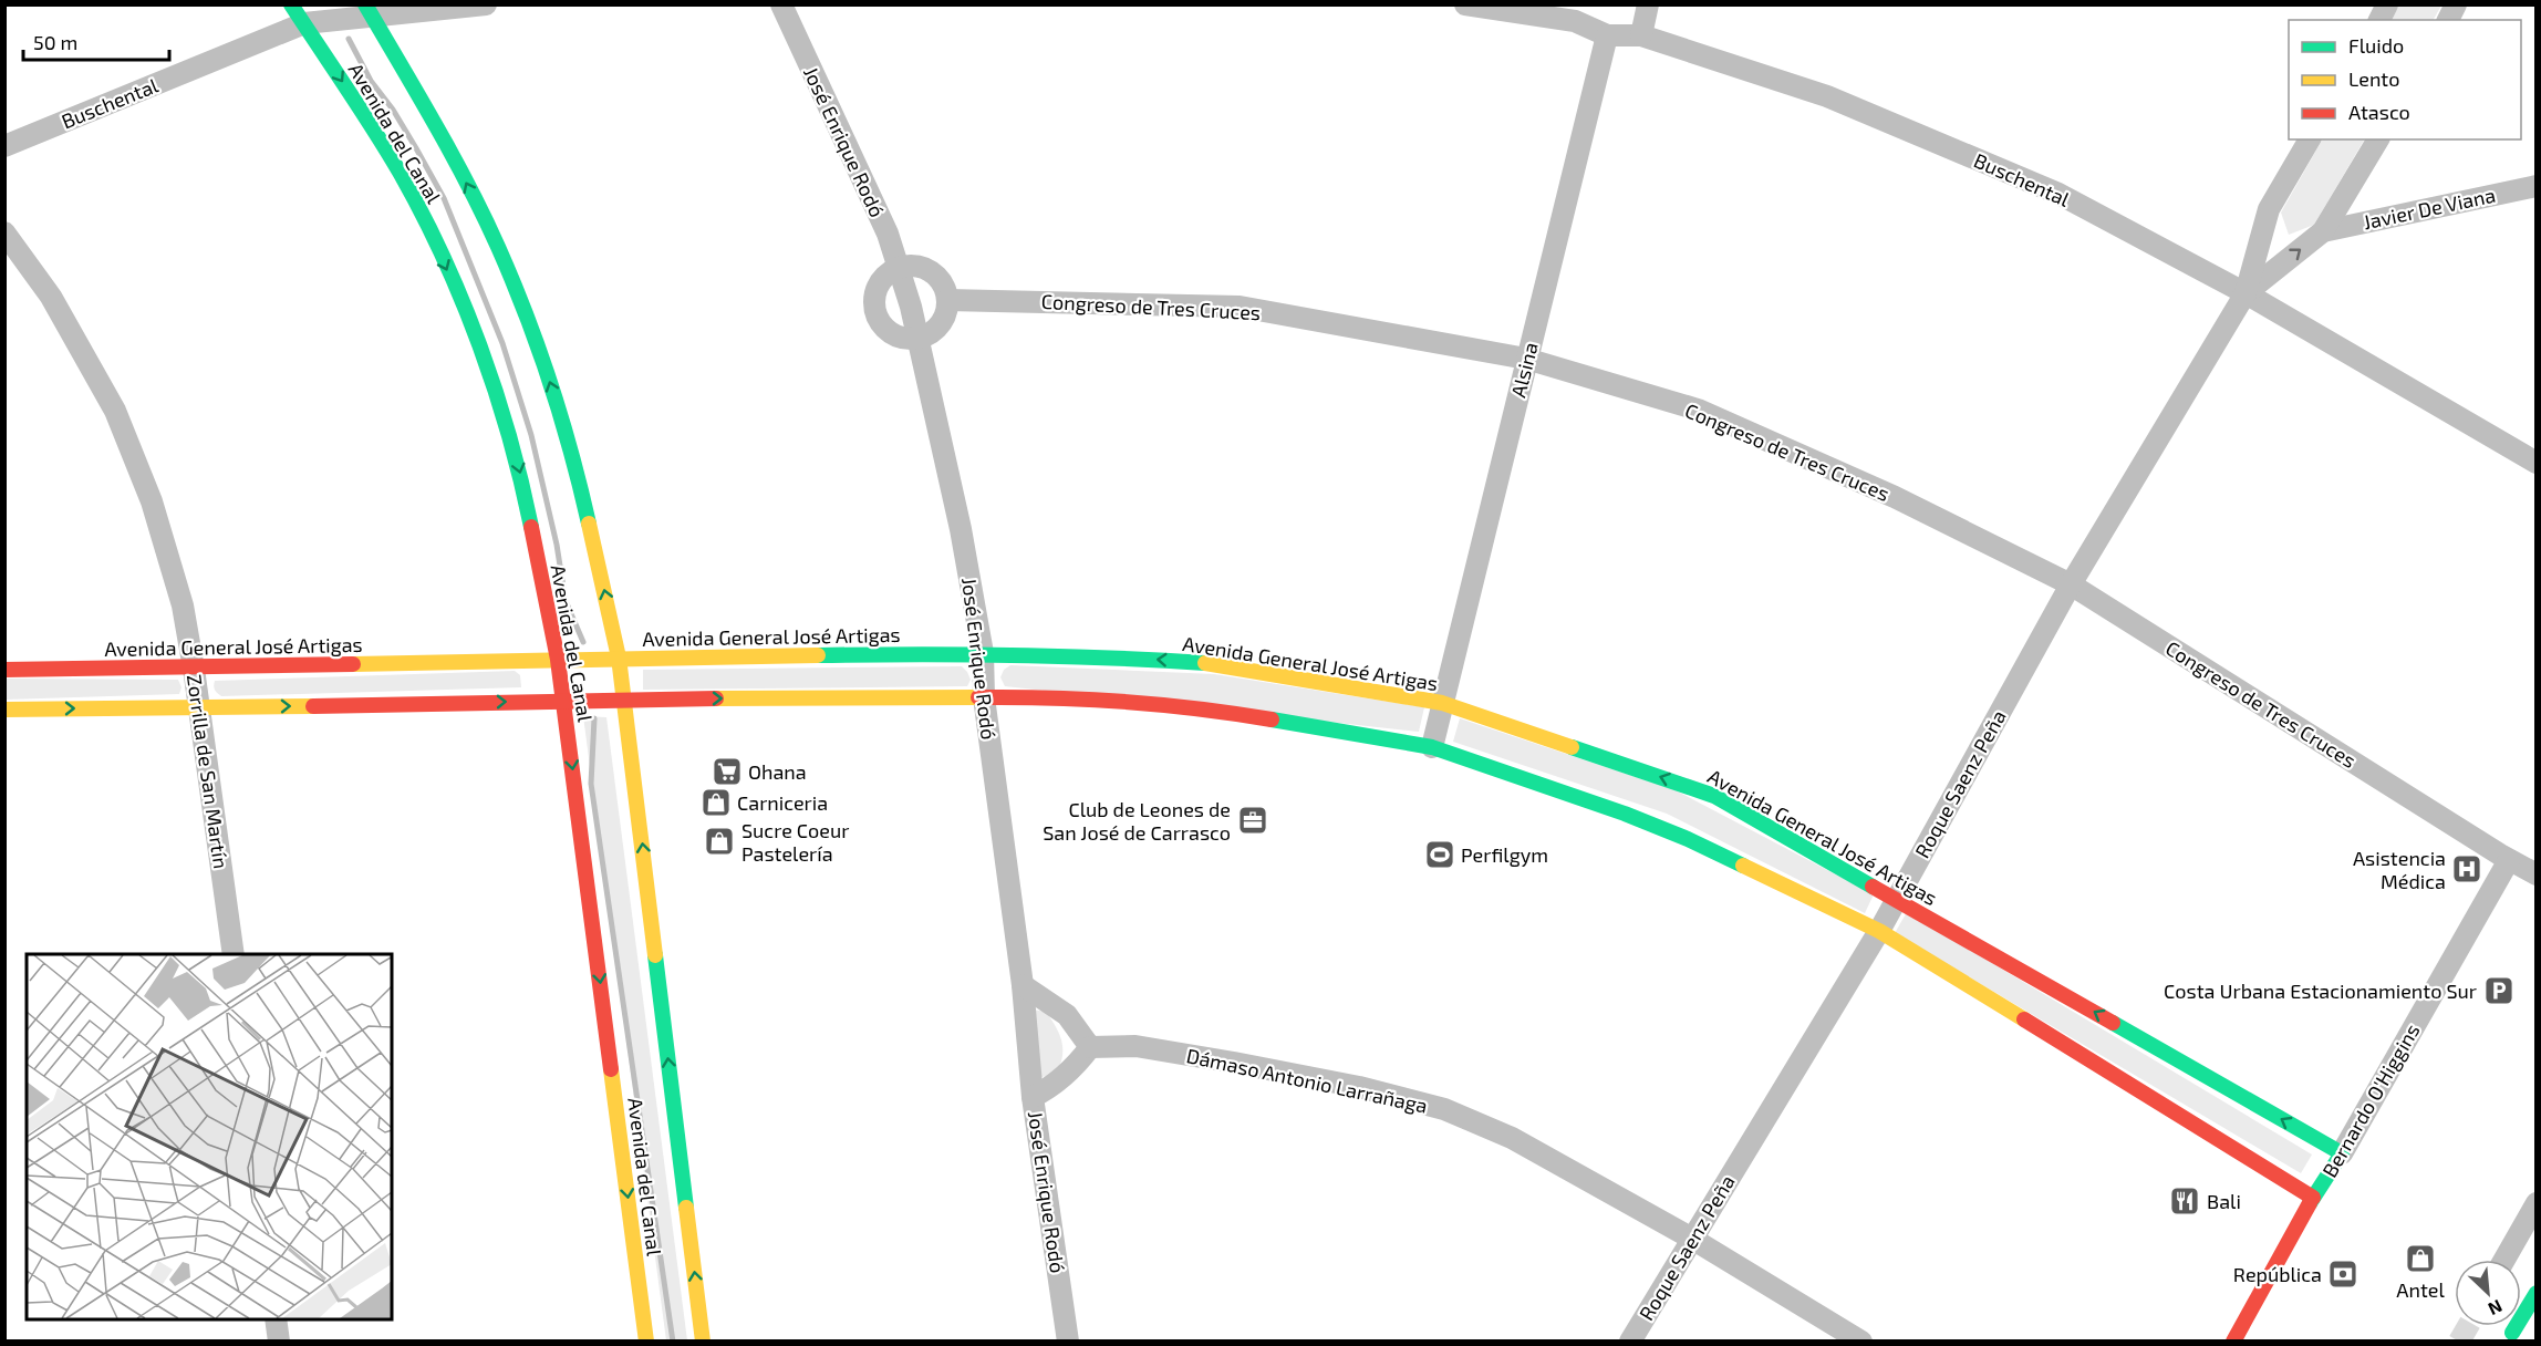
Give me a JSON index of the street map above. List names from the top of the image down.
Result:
{
  "streets": {
    "street": [
      "Buschental",
      "Avenida del Canal",
      "José Enrique Rodó",
      "Javier De Viana",
      "Congreso de Tres Cruces",
      "Alsina",
      "Avenida General José Artigas",
      "Zorrilla de San Martín",
      "Roque Saenz Peña",
      "Dámaso Antonio Larrañaga",
      "Bernardo O'Higgins"
    ]
  },
  "crossings": [
    ["Buschental", "Avenida del Canal"],
    ["Buschental", "Alsina"],
    ["Buschental", "Roque Saenz Peña"],
    ["Avenida del Canal", "Avenida General José Artigas"],
    ["José Enrique Rodó", "Avenida General José Artigas"],
    ["Javier De Viana", "Roque Saenz Peña"],
    ["Congreso de Tres Cruces", "Alsina"],
    ["Congreso de Tres Cruces", "Roque Saenz Peña"],
    ["Congreso de Tres Cruces", "Bernardo O'Higgins"],
    ["Alsina", "Avenida General José Artigas"],
    ["Avenida General José Artigas", "Zorrilla de San Martín"],
    ["Avenida General José Artigas", "Roque Saenz Peña"],
    ["Avenida General José Artigas", "Bernardo O'Higgins"],
    ["Roque Saenz Peña", "Dámaso Antonio Larrañaga"]
  ],
  "places": {
    "supermarket": ["Ohana"],
    "shop": ["Carniceria", "Sucre Coeur Pastelería", "Antel"],
    "office": ["Club de Leones de San José de Carrasco"],
    "sports": ["Perfilgym"],
    "hospital": ["Asistencia Médica"],
    "parking": ["Costa Urbana Estacionamiento Sur"],
    "restaurant": ["Bali"],
    "bank": ["República"]
  },
  "legend": ["Fluido", "Lento", "Atasco"],
  "scale_bar": "50 m",
  "north": "bottom right"
}
